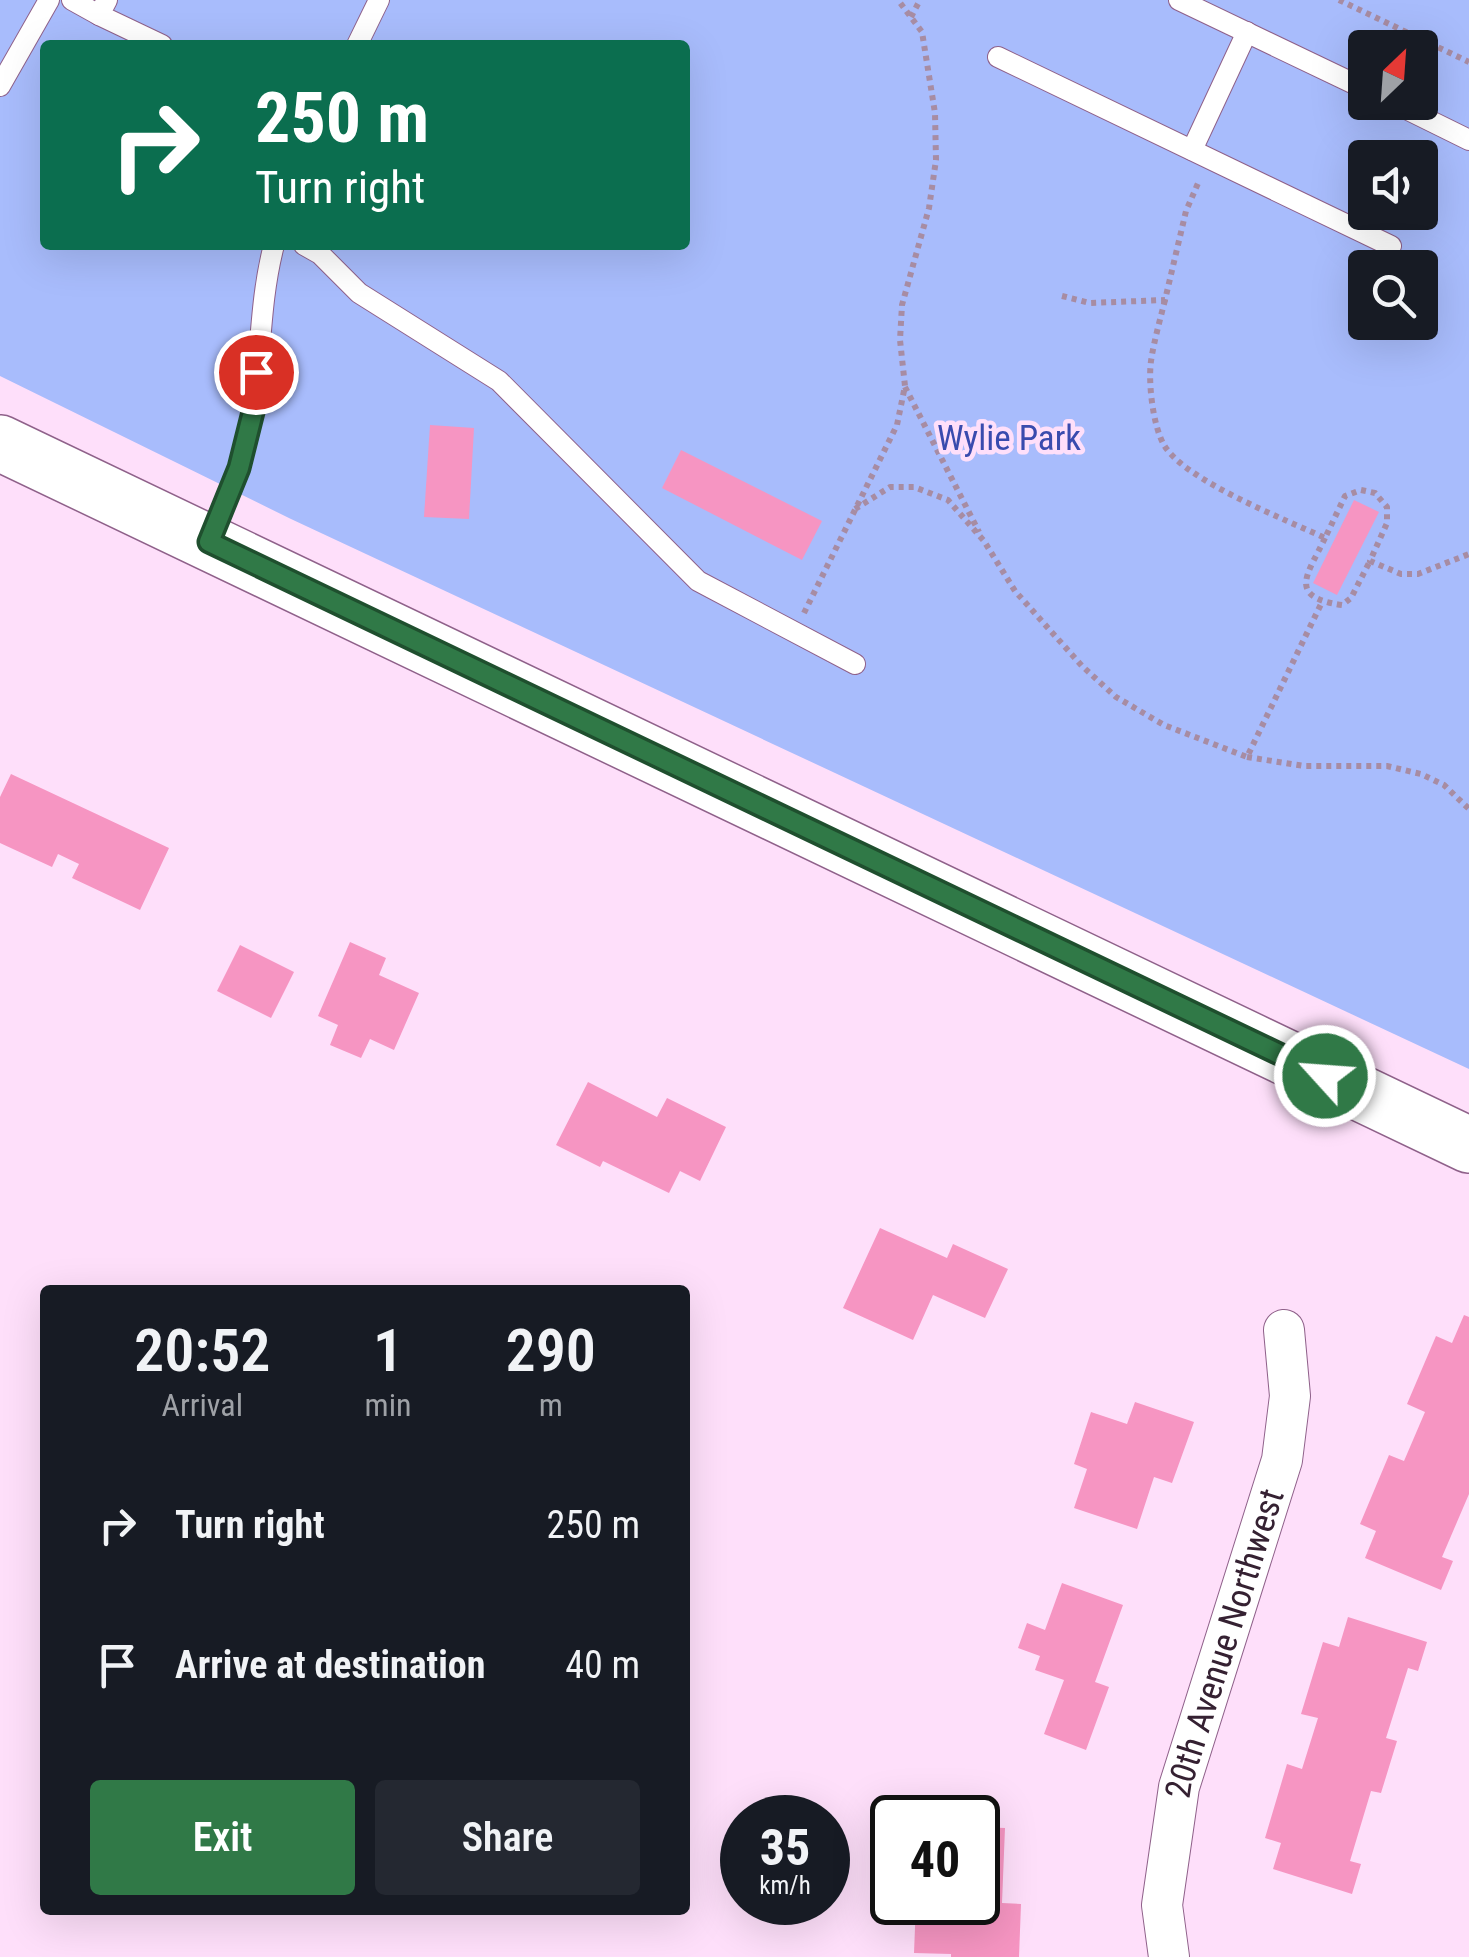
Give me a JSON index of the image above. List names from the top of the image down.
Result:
{
  "streets": {
    "street": ["20th Avenue Northwest"]
  },
  "parks": ["Wylie Park"],
  "north": "top right",
  "page": {
    "turn": ["250 m", "Turn right"],
    "eta": [
      "20:52",
      "Arrival",
      "1",
      "min",
      "290",
      "m"
    ],
    "list": [
      {
        "name": "Turn right",
        "value": "250 m"
      },
      {
        "name": "Arrive at destination",
        "value": "40 m"
      }
    ],
    "buttons": ["Exit", "Share"],
    "speed": "35 km/h",
    "limit": "40"
  }
}
